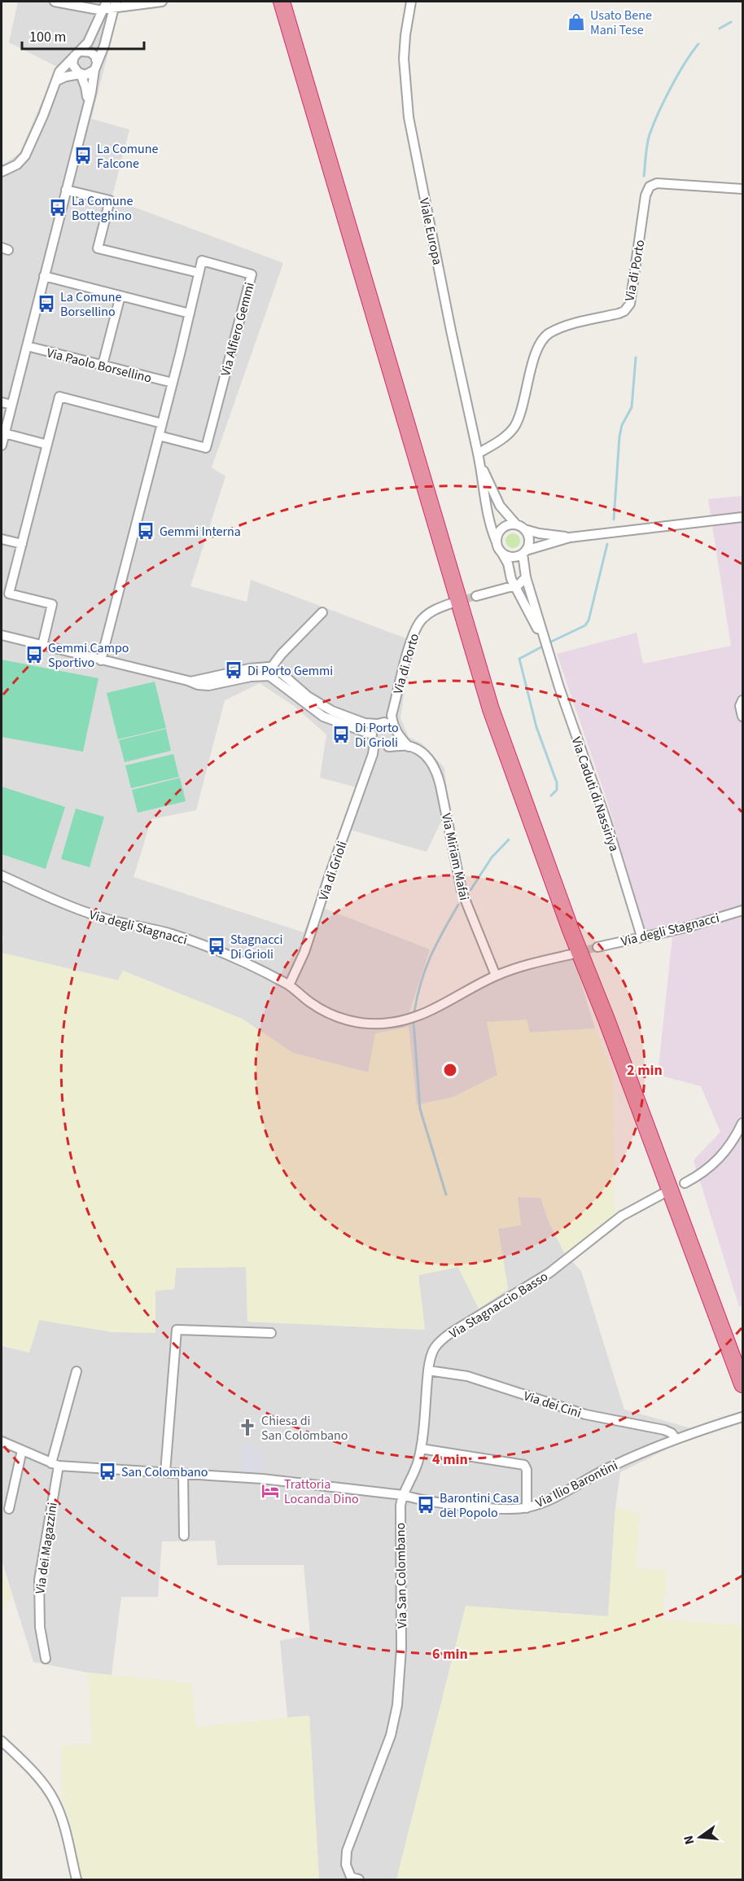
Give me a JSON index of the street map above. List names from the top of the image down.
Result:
{
  "streets": {
    "street": [
      "Viale Europa",
      "Via di Porto",
      "Via Alfiero Gemmi",
      "Via Paolo Borsellino",
      "Via Caduti di Nassiriya",
      "Via Miriam Mafai",
      "Via di Grioli",
      "Via degli Stagnacci",
      "Via Stagnaccio Basso",
      "Via dei Cini",
      "Via Ilio Barontini",
      "Via dei Magazzini",
      "Via San Colombano"
    ]
  },
  "crossings": [
    ["Viale Europa", "Via di Porto"],
    ["Via di Porto", "Via Miriam Mafai"],
    ["Via di Porto", "Via di Grioli"],
    ["Via Caduti di Nassiriya", "Via degli Stagnacci"],
    ["Via Miriam Mafai", "Via di Grioli"],
    ["Via Miriam Mafai", "Via degli Stagnacci"],
    ["Via di Grioli", "Via degli Stagnacci"],
    ["Via Stagnaccio Basso", "Via dei Cini"],
    ["Via Stagnaccio Basso", "Via Ilio Barontini"],
    ["Via Stagnaccio Basso", "Via San Colombano"],
    ["Via dei Cini", "Via Ilio Barontini"],
    ["Via Ilio Barontini", "Via San Colombano"]
  ],
  "places": {
    "shop": ["Usato Bene Mani Tese"],
    "bus stop": [
      "La Comune Falcone",
      "La Comune Botteghino",
      "La Comune Borsellino",
      "Gemmi Interna",
      "Gemmi Campo Sportivo",
      "Di Porto Gemmi",
      "Di Porto Di Grioli",
      "Stagnacci Di Grioli",
      "San Colombano",
      "Barontini Casa del Popolo"
    ],
    "church": ["Chiesa di San Colombano"],
    "hotel": ["Trattoria Locanda Dino"]
  },
  "scale_bar": "100 m",
  "north": "left",
  "rings": ["2 min", "4 min", "6 min"]
}
